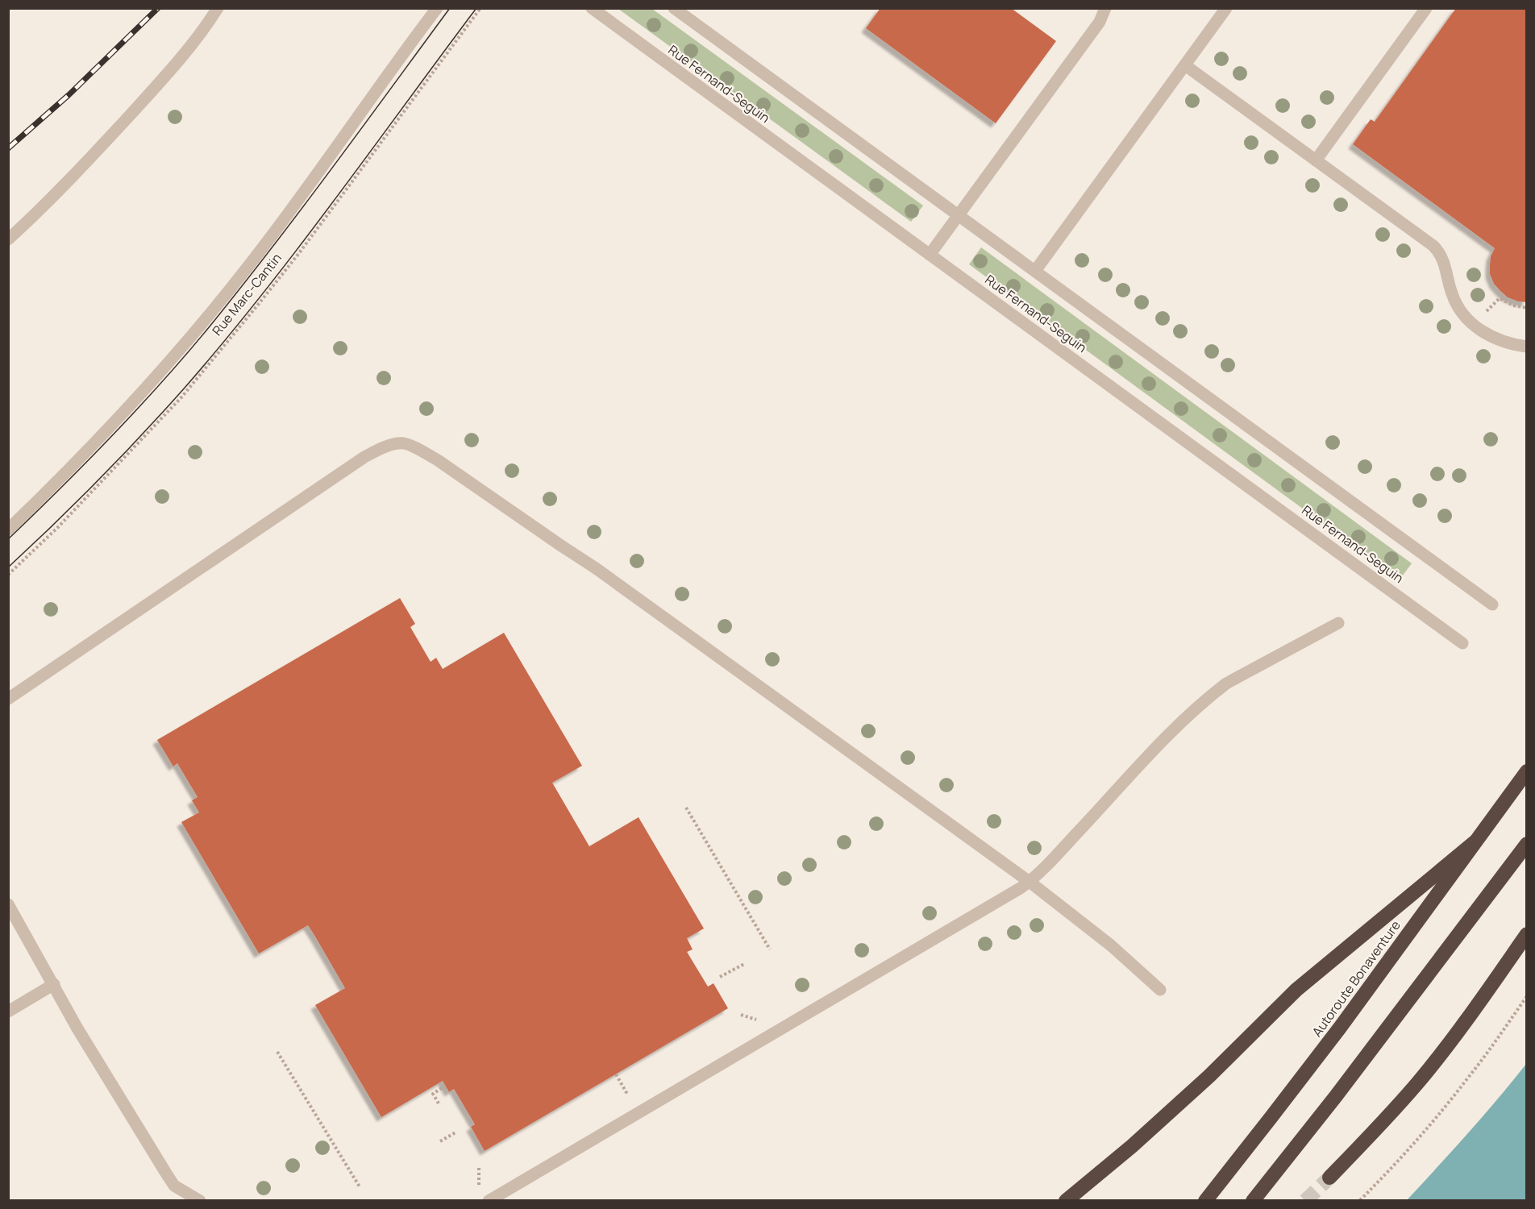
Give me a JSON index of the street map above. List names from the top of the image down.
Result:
{
  "streets": {
    "highway": ["Autoroute Bonaventure"],
    "street": ["Rue Fernand-Seguin", "Rue Marc-Cantin"]
  }
}
